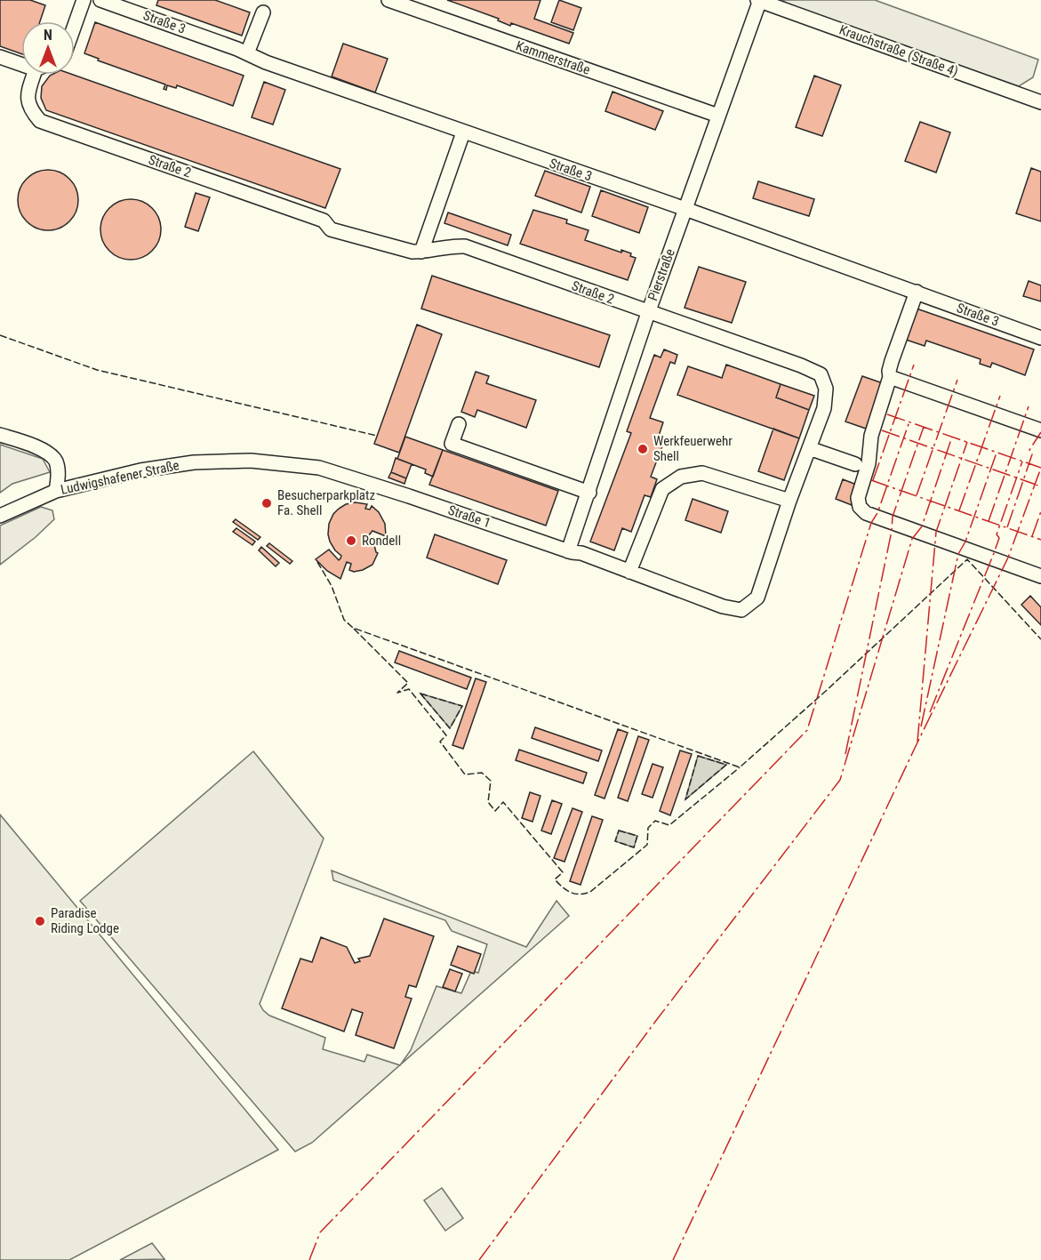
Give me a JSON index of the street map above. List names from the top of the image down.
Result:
{
  "streets": {
    "street": [
      "Straße 3",
      "Krauchstraße (Straße 4)",
      "Kammerstraße",
      "Straße 2",
      "Pierstraße",
      "Ludwigshafener Straße",
      "Straße 1"
    ]
  },
  "crossings": [
    ["Straße 3", "Pierstraße"],
    ["Krauchstraße (Straße 4)", "Pierstraße"],
    ["Kammerstraße", "Pierstraße"],
    ["Straße 2", "Pierstraße"],
    ["Straße 2", "Straße 1"],
    ["Pierstraße", "Straße 1"],
    ["Ludwigshafener Straße", "Straße 1"]
  ],
  "places": [
    "Werkfeuerwehr Shell",
    "Besucherparkplatz Fa. Shell",
    "Rondell",
    "Paradise Riding Lodge"
  ],
  "north": "top"
}
